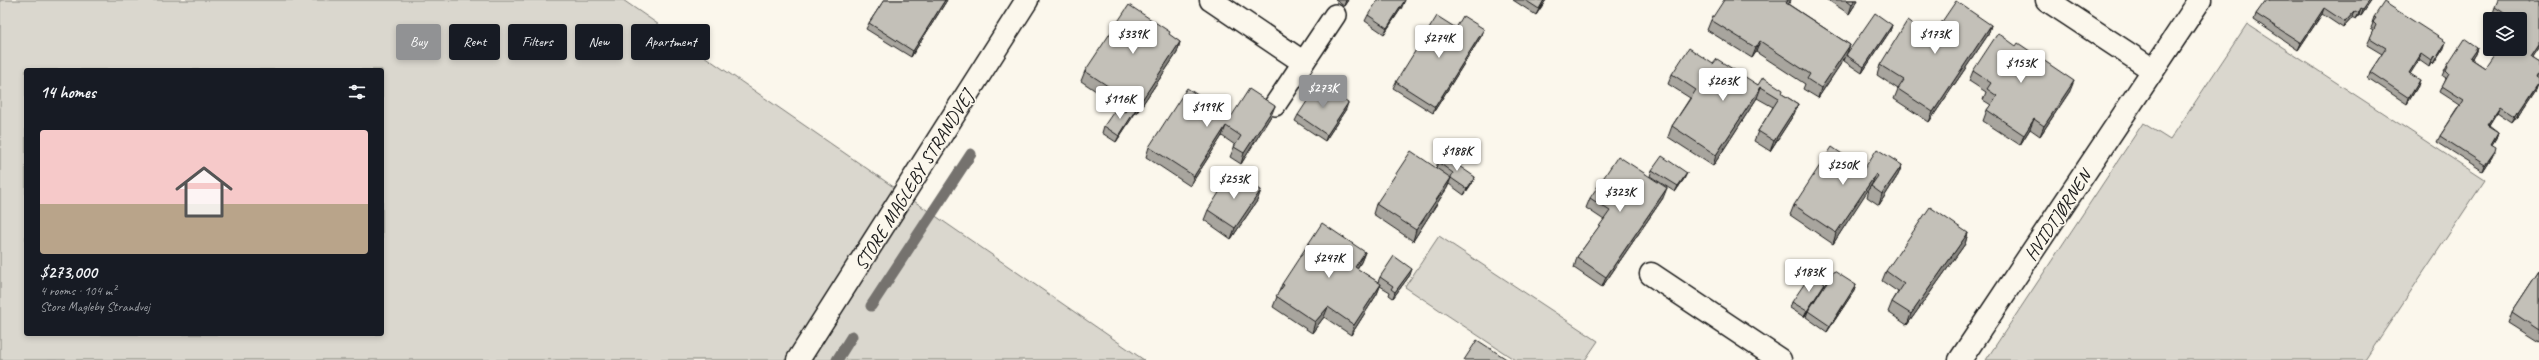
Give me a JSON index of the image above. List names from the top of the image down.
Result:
{
  "streets": {
    "street": ["STORE MAGLEBY STRANDVEJ", "HVIDTJØRNEN"]
  },
  "page": {
    "price": [
      "$339K",
      "$173K",
      "$274K",
      "$153K",
      "$263K",
      "$273K",
      "$116K",
      "$199K",
      "$188K",
      "$250K",
      "$253K",
      "$323K",
      "$247K",
      "$183K"
    ],
    "chip": [
      "Buy",
      "Rent",
      "Filters",
      "New",
      "Apartment"
    ],
    "heading": "14 homes",
    "list": [
      {
        "name": "$273,000",
        "note": "4 rooms · 104 m² · Store Magleby Strandvej"
      }
    ]
  }
}
